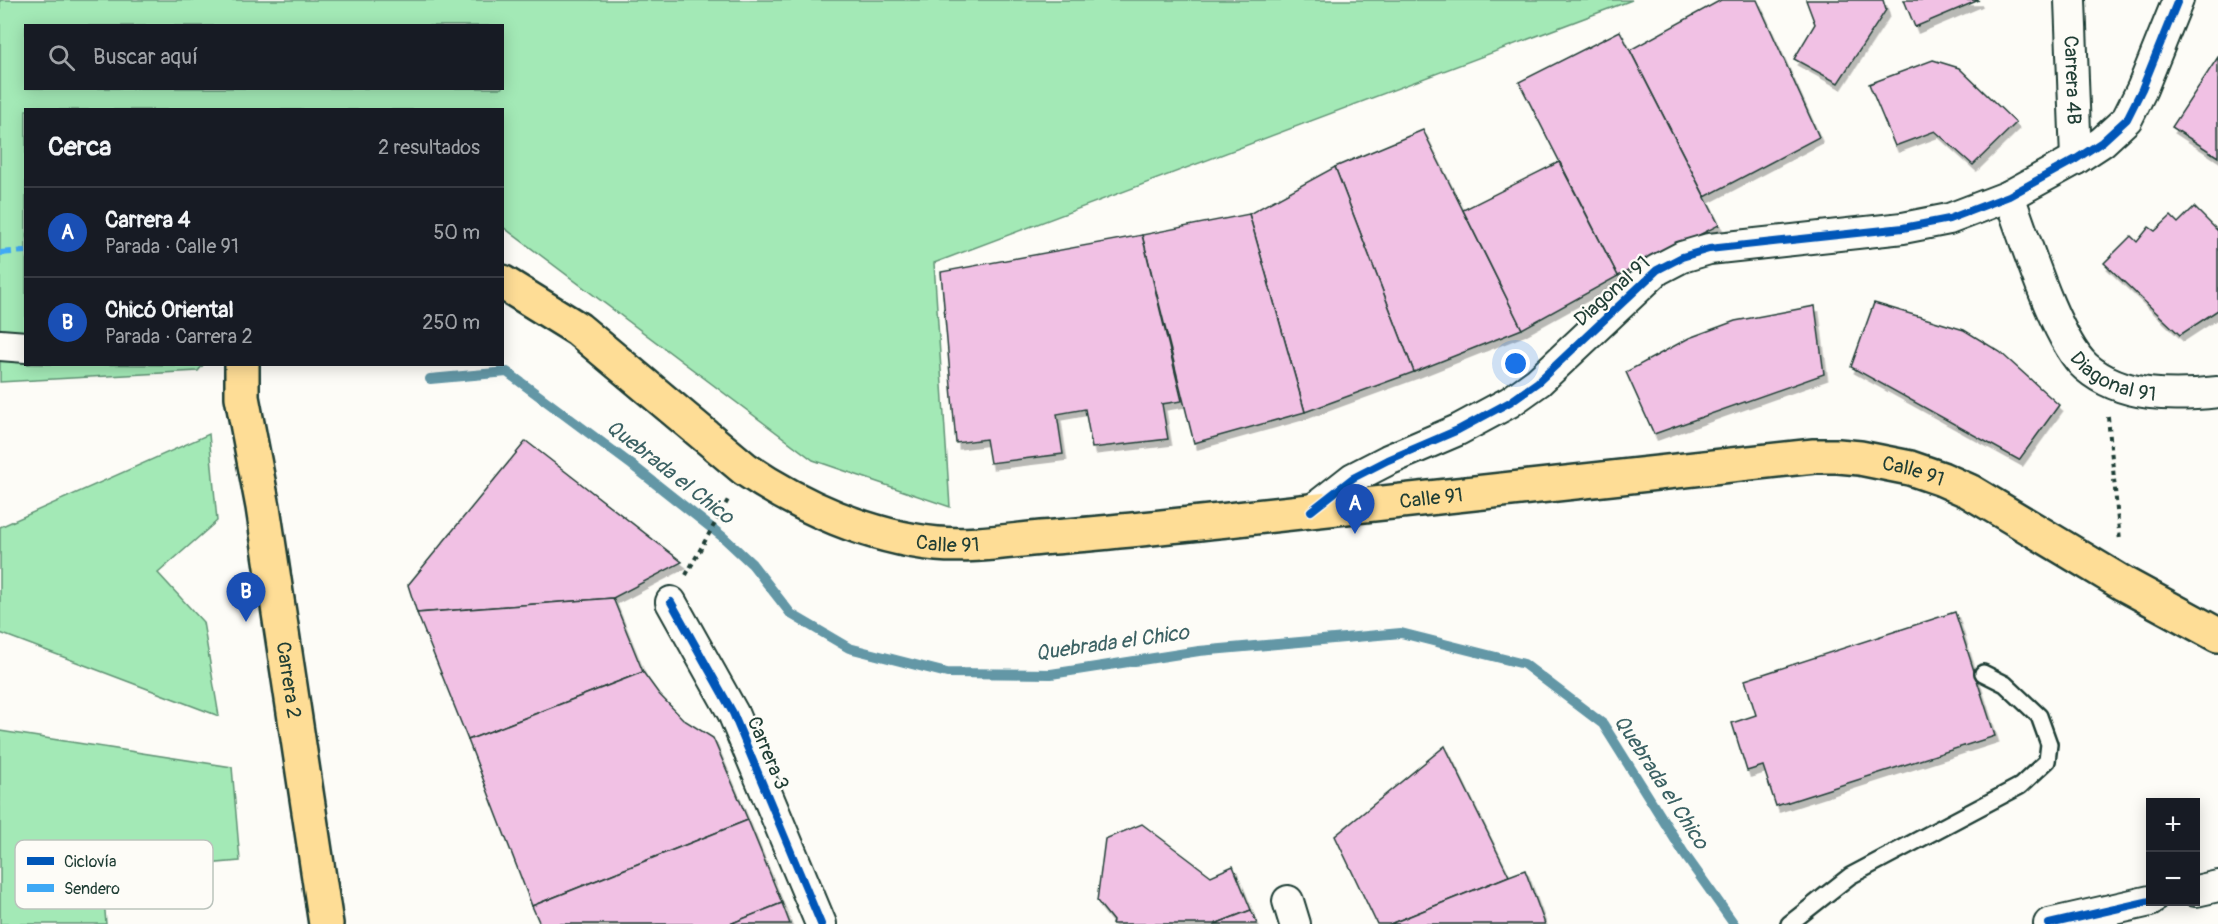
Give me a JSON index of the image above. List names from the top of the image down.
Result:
{
  "streets": {
    "main road": ["Calle 91", "Carrera 2"],
    "street": ["Carrera 4B", "Diagonal 91", "Carrera 3"]
  },
  "crossings": [
    ["Carrera 4B", "Diagonal 91"],
    ["Diagonal 91", "Calle 91"]
  ],
  "water": ["Quebrada el Chico"],
  "legend": ["Ciclovía", "Sendero"],
  "page": {
    "search": "Buscar aquí",
    "heading": ["Cerca", "2 resultados"],
    "list": [
      {
        "mark": "A",
        "name": "Carrera 4",
        "note": "Parada · Calle 91",
        "value": "50 m"
      },
      {
        "mark": "B",
        "name": "Chicó Oriental",
        "note": "Parada · Carrera 2",
        "value": "250 m"
      }
    ],
    "pins": ["A", "B"],
    "map_buttons": ["+", "−"]
  }
}
